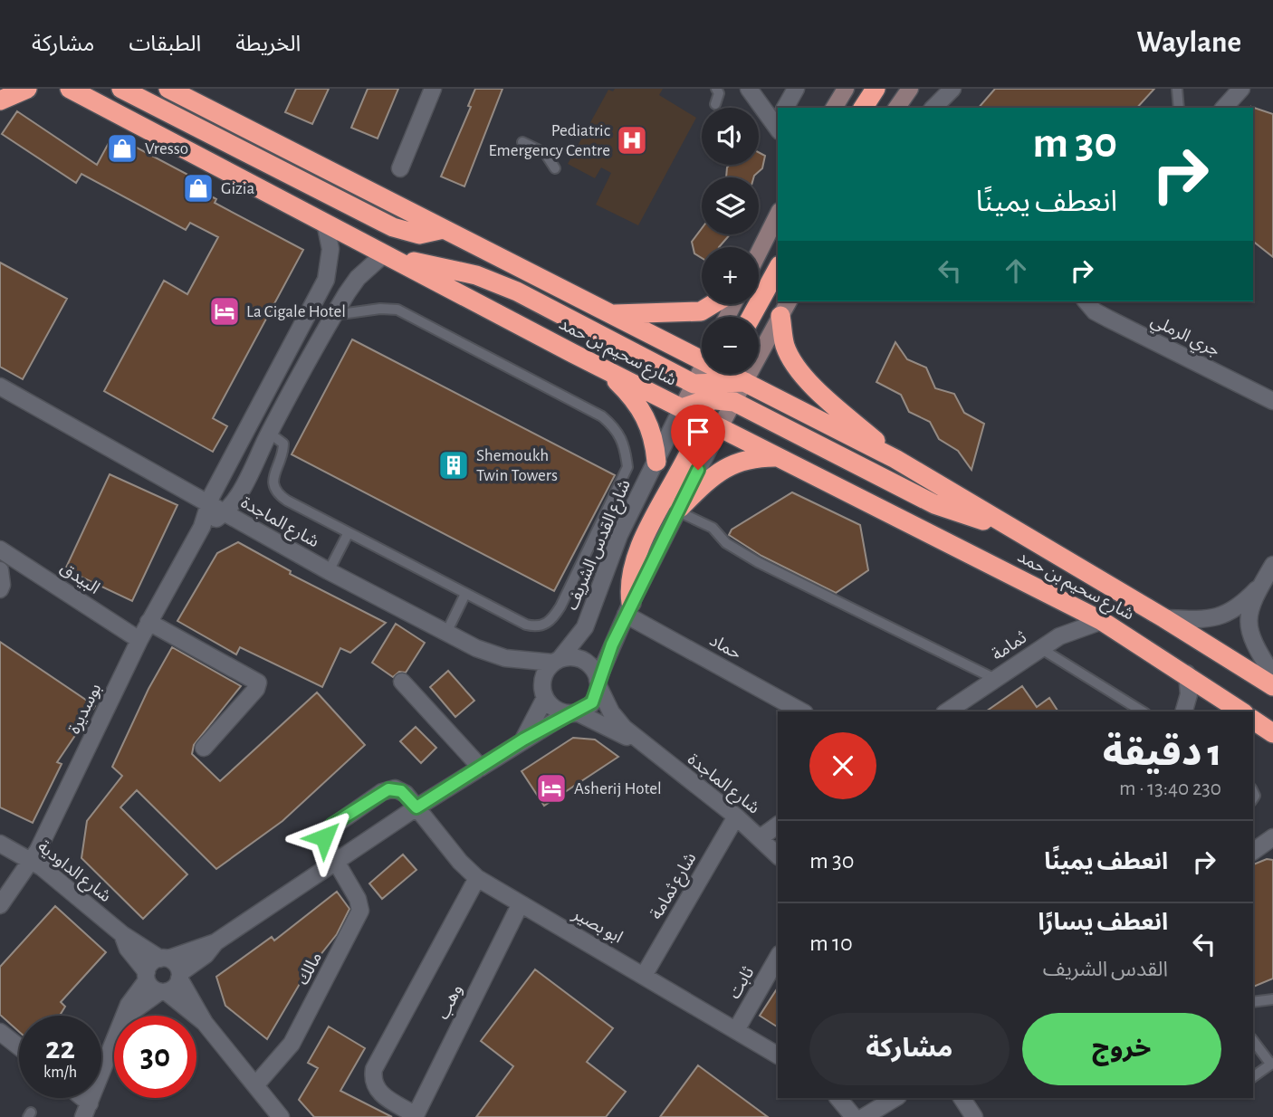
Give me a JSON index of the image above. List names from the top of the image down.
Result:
{
  "streets": {
    "highway": ["شارع سحيم بن حمد"],
    "street": [
      "جري الرملي",
      "شارع الماجدة",
      "شارع القدس الشريف",
      "البيدق",
      "ثمامة",
      "حماد",
      "بوسديرة",
      "شارع الداودية",
      "شارع ثمامة",
      "ابو بصير",
      "مالك",
      "ثابت",
      "وهب"
    ]
  },
  "crossings": [
    ["شارع سحيم بن حمد", "شارع القدس الشريف"],
    ["شارع سحيم بن حمد", "ثمامة"],
    ["شارع سحيم بن حمد", "بوسديرة"],
    ["شارع الماجدة", "شارع القدس الشريف"],
    ["شارع الماجدة", "بوسديرة"],
    ["شارع الماجدة", "شارع ثمامة"],
    ["البيدق", "بوسديرة"],
    ["بوسديرة", "شارع الداودية"],
    ["شارع ثمامة", "ابو بصير"],
    ["ابو بصير", "مالك"],
    ["ابو بصير", "ثابت"],
    ["ابو بصير", "وهب"]
  ],
  "places": {
    "hospital": ["Pediatric Emergency Centre"],
    "shop": ["Vresso", "Gizia"],
    "hotel": ["La Cigale Hotel", "Asherij Hotel"],
    "building": ["Shemoukh Twin Towers"]
  },
  "page": {
    "header": "Waylane",
    "nav": ["الخريطة", "الطبقات", "مشاركة"],
    "map_buttons": ["+", "−"],
    "turn": ["30 m", "انعطف يمينًا"],
    "heading": ["1 دقيقة", "230 m · 13:40"],
    "list": [
      {
        "name": "انعطف يمينًا",
        "value": "30 m"
      },
      {
        "name": "انعطف يسارًا",
        "note": "القدس الشريف",
        "value": "10 m"
      }
    ],
    "buttons": ["خروج", "مشاركة"],
    "speed": "22 km/h",
    "limit": "30"
  }
}
